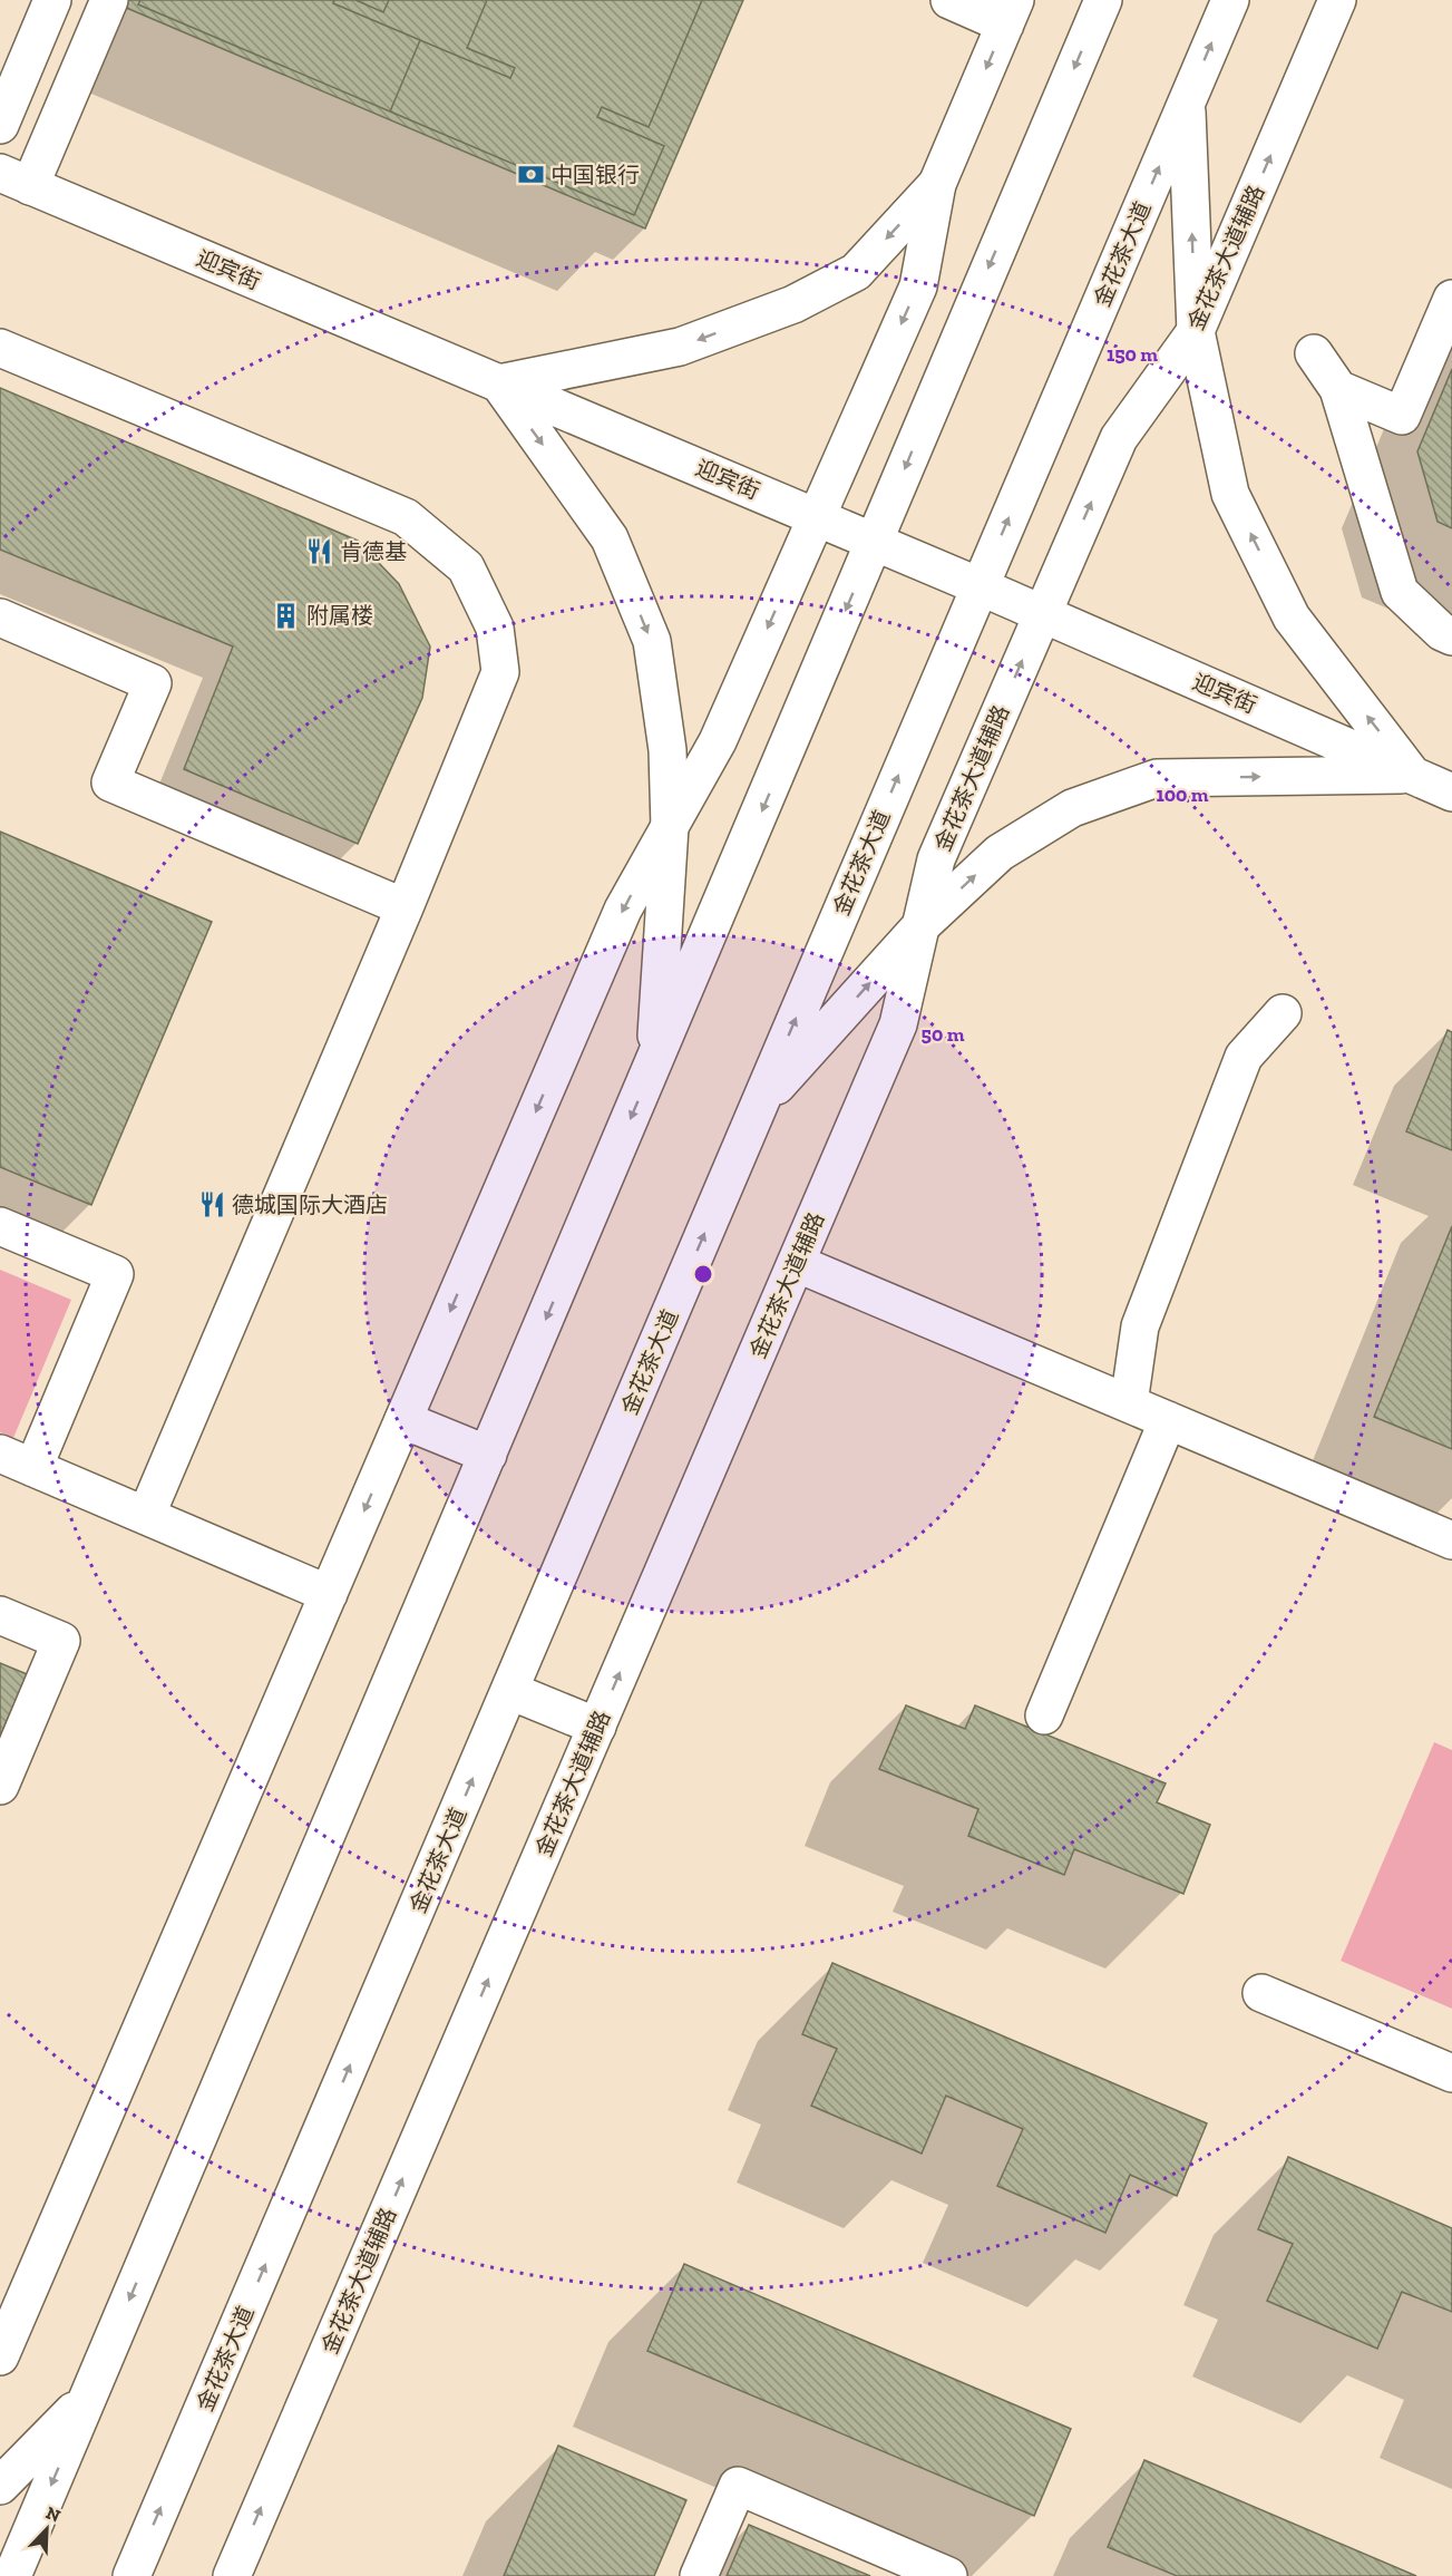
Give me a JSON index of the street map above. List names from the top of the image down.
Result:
{
  "streets": {
    "main road": ["金花茶大道", "金花茶大道辅路", "迎宾街"]
  },
  "crossings": [
    ["金花茶大道", "迎宾街"],
    ["金花茶大道辅路", "迎宾街"]
  ],
  "places": {
    "bank": ["中国银行"],
    "restaurant": ["肯德基", "德城国际大酒店"],
    "building": ["附属楼"]
  },
  "north": "top right",
  "rings": ["150 m", "100 m", "50 m"]
}
